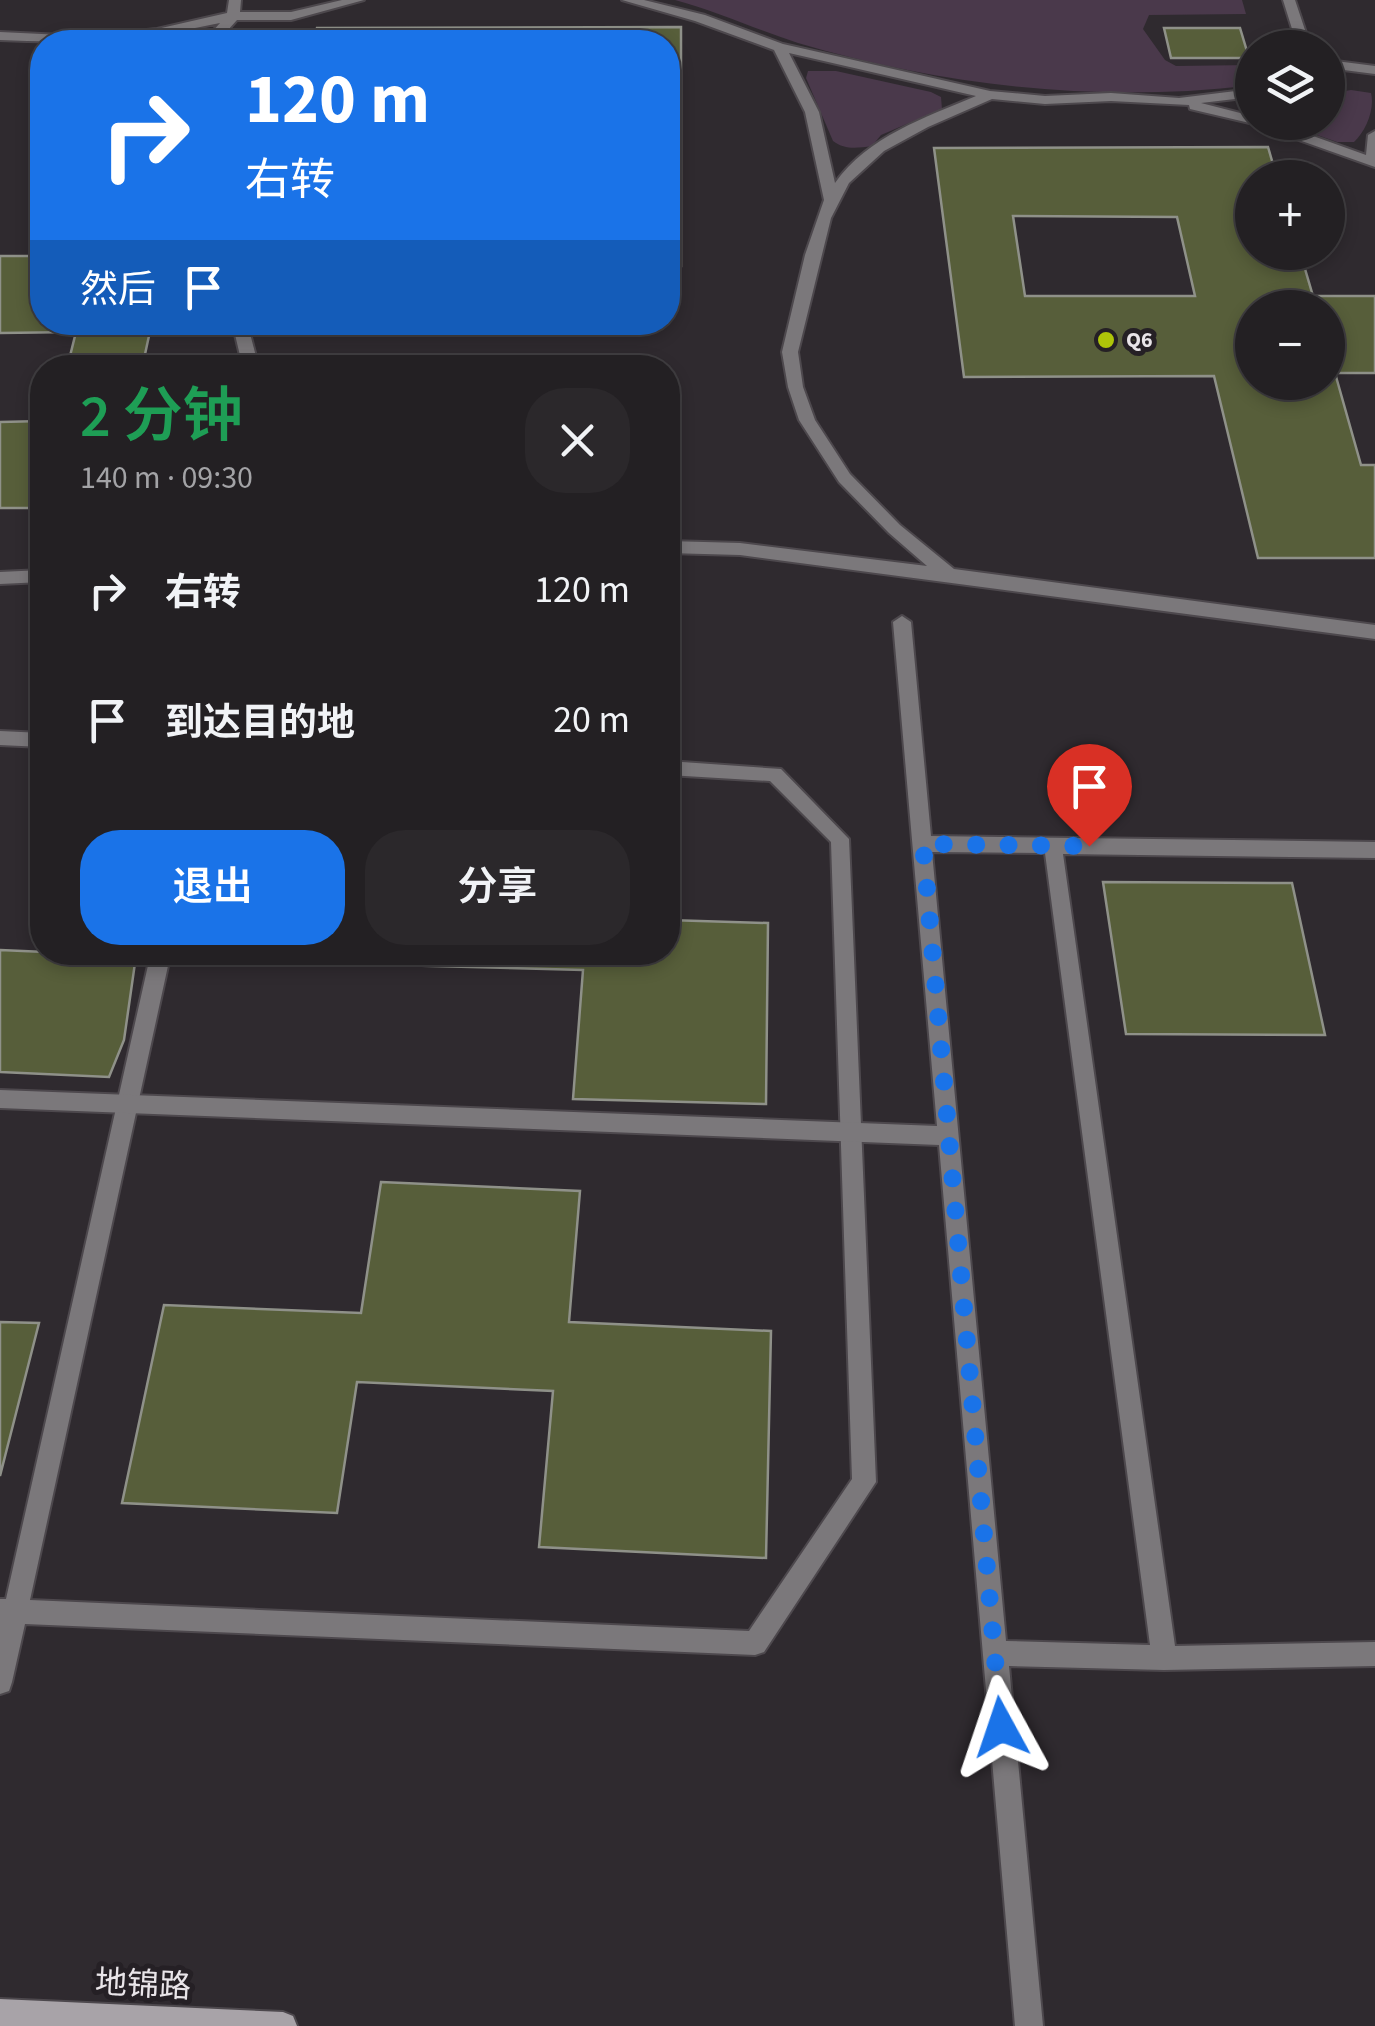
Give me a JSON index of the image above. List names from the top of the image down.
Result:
{
  "streets": {
    "street": ["地锦路"]
  },
  "places": ["Q6"],
  "page": {
    "map_buttons": ["+", "−"],
    "turn": ["120 m", "右转"],
    "then": "然后",
    "heading": ["2 分钟", "140 m · 09:30"],
    "list": [
      {
        "name": "右转",
        "value": "120 m"
      },
      {
        "name": "到达目的地",
        "value": "20 m"
      }
    ],
    "buttons": ["退出", "分享"]
  }
}
